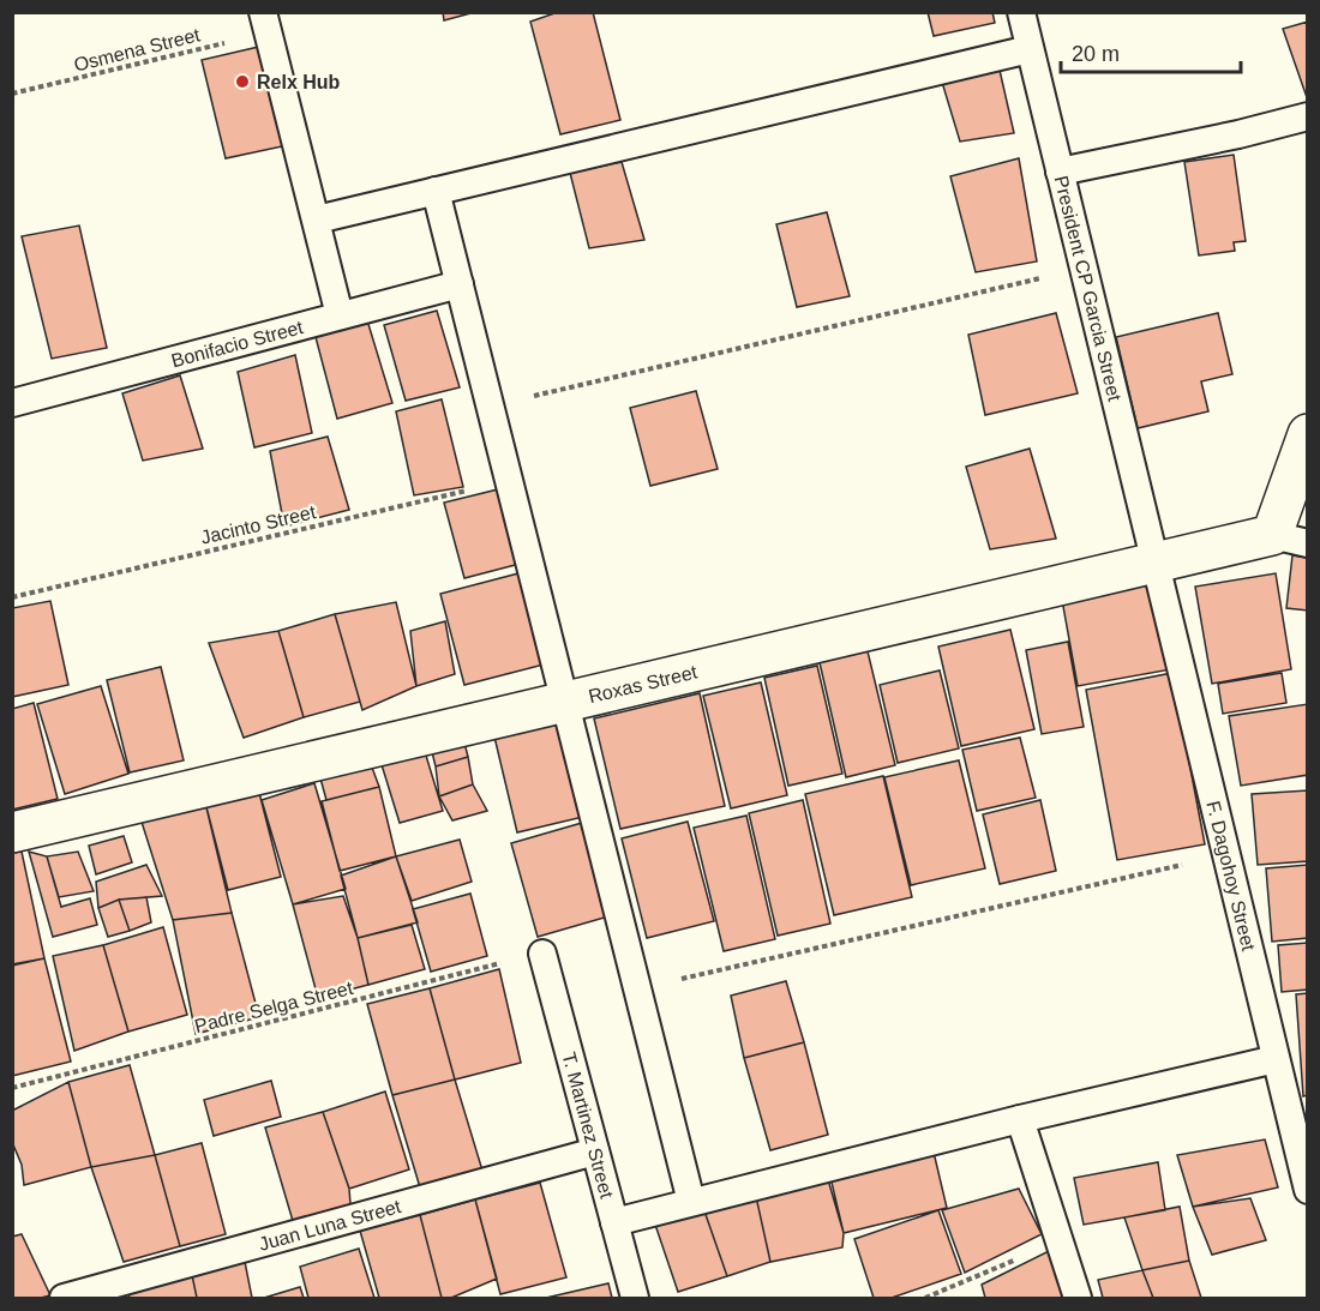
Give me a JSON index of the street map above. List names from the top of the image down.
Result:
{
  "streets": {
    "street": ["Roxas Street"],
    "lane": [
      "President CP Garcia Street",
      "Bonifacio Street",
      "F. Dagohoy Street",
      "T. Martinez Street",
      "Juan Luna Street"
    ],
    "path": ["Osmena Street", "Jacinto Street", "Padre Selga Street"]
  },
  "crossings": [
    ["President CP Garcia Street", "Roxas Street"],
    ["President CP Garcia Street", "F. Dagohoy Street"],
    ["Roxas Street", "F. Dagohoy Street"],
    ["Padre Selga Street", "T. Martinez Street"],
    ["T. Martinez Street", "Juan Luna Street"]
  ],
  "places": ["Relx Hub"],
  "scale_bar": "20 m"
}
